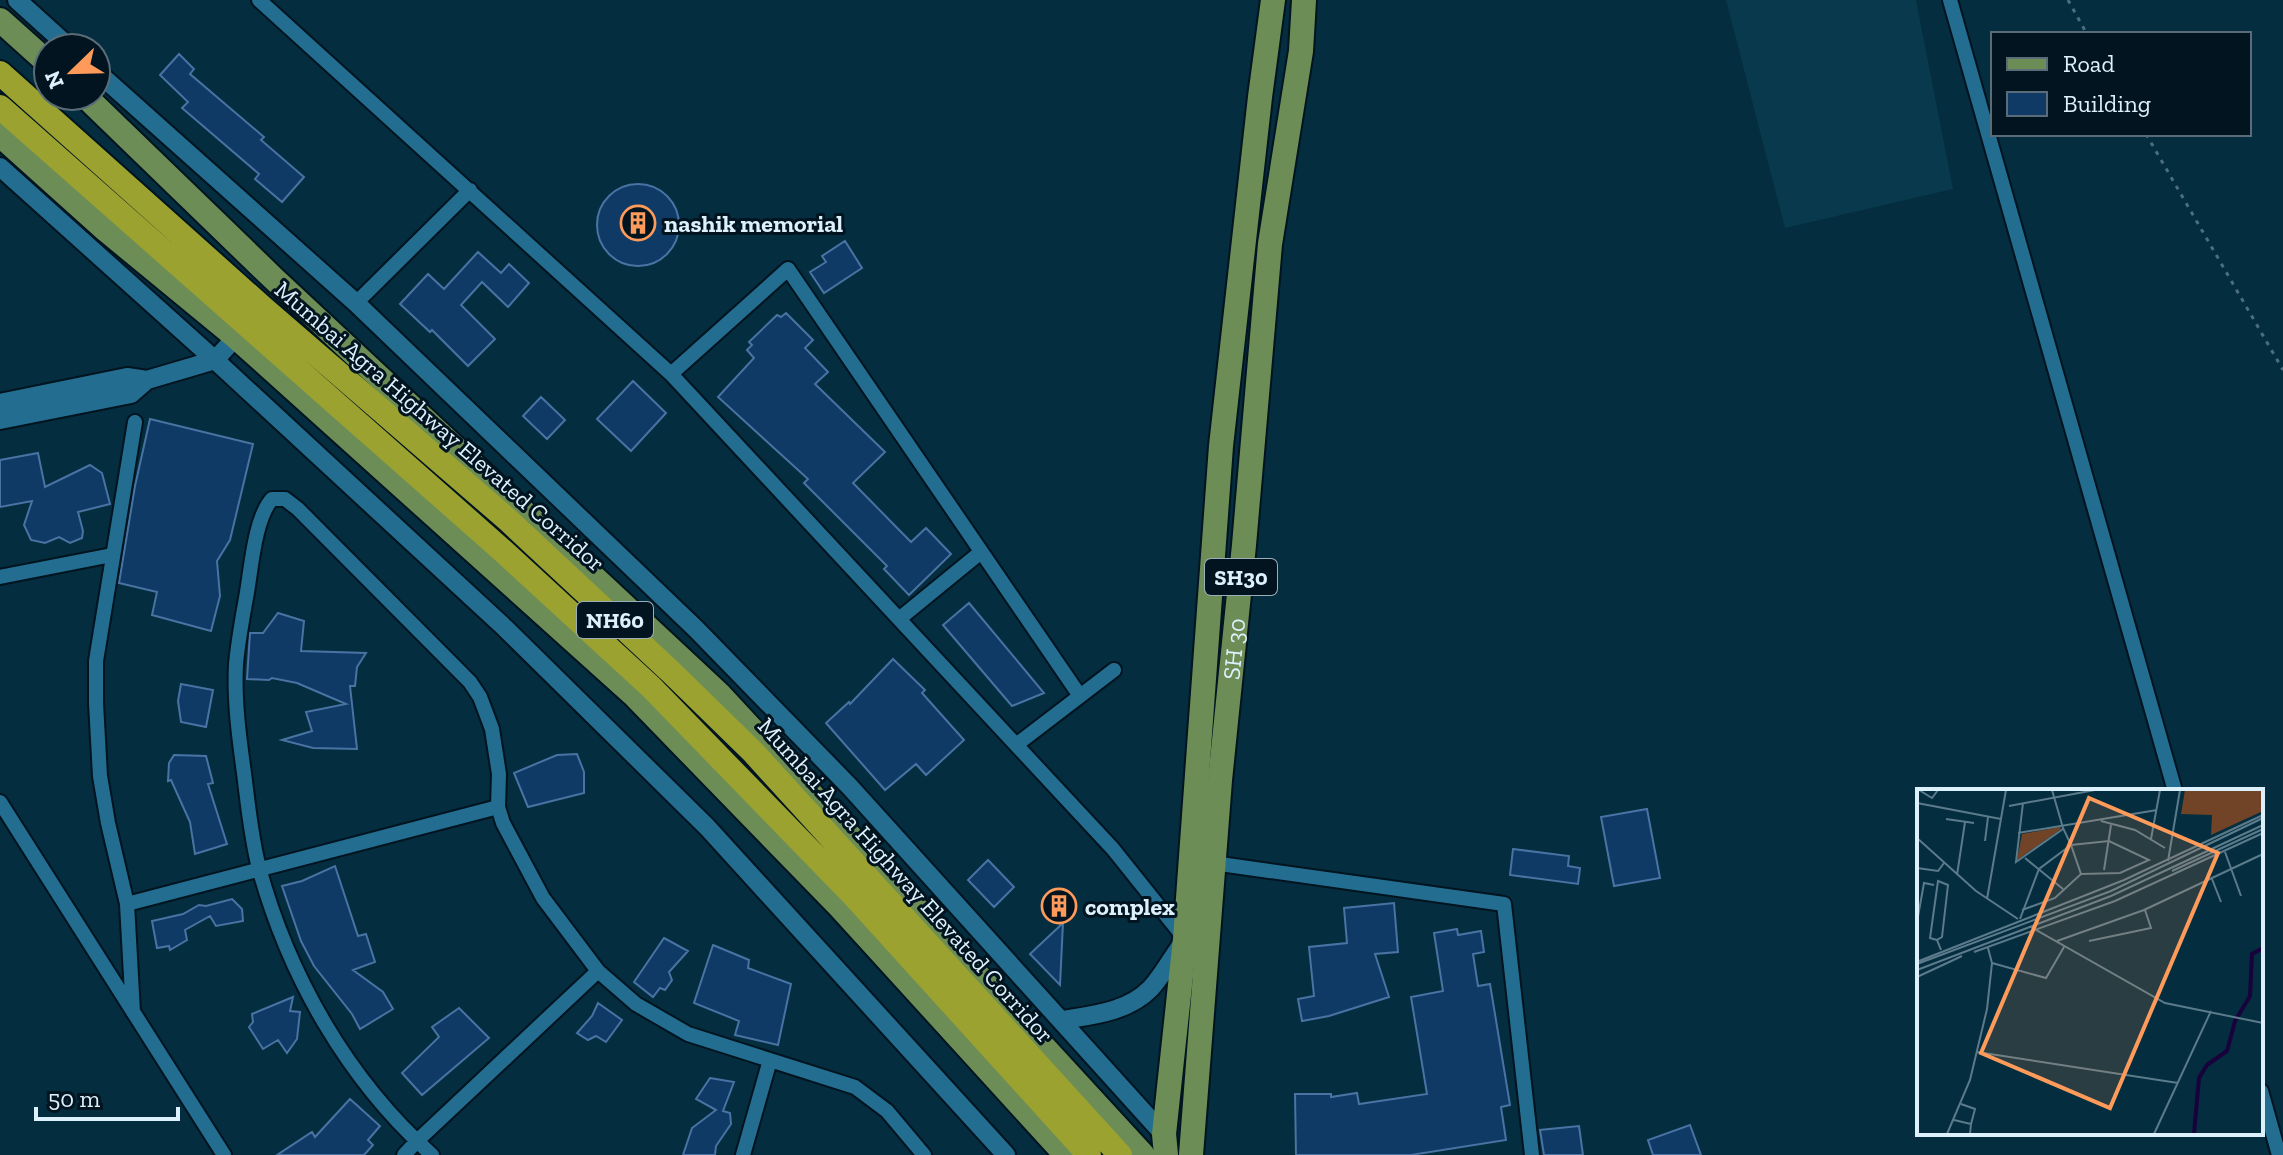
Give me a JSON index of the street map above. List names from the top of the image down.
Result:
{
  "streets": {
    "highway": ["Mumbai Agra Highway Elevated Corridor", "NH60"],
    "main road": ["SH30", "SH 30"]
  },
  "places": {
    "building": ["nashik memorial", "complex"]
  },
  "legend": ["Road", "Building"],
  "scale_bar": "50 m",
  "north": "bottom left"
}
